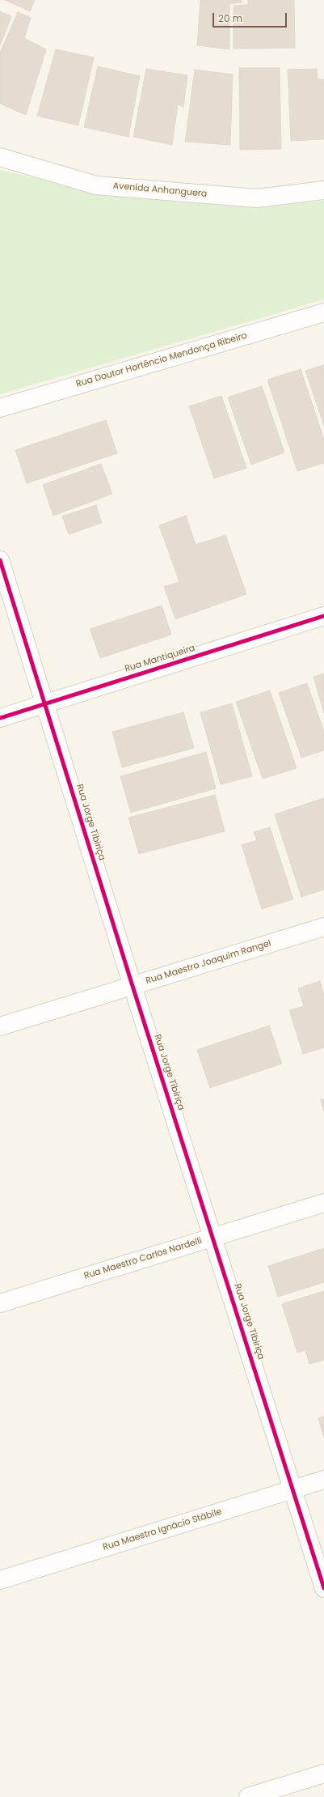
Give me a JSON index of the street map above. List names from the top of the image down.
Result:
{
  "streets": {
    "street": [
      "Avenida Anhanguera",
      "Rua Doutor Hortêncio Mendonça Ribeiro",
      "Rua Mantiqueira",
      "Rua Jorge Tibiriça",
      "Rua Maestro Joaquim Rangel",
      "Rua Maestro Carlos Nardelli",
      "Rua Maestro Ignácio Stábile"
    ]
  },
  "crossings": [
    ["Rua Mantiqueira", "Rua Jorge Tibiriça"],
    ["Rua Jorge Tibiriça", "Rua Maestro Joaquim Rangel"],
    ["Rua Jorge Tibiriça", "Rua Maestro Carlos Nardelli"],
    ["Rua Jorge Tibiriça", "Rua Maestro Ignácio Stábile"]
  ],
  "scale_bar": "20 m"
}
